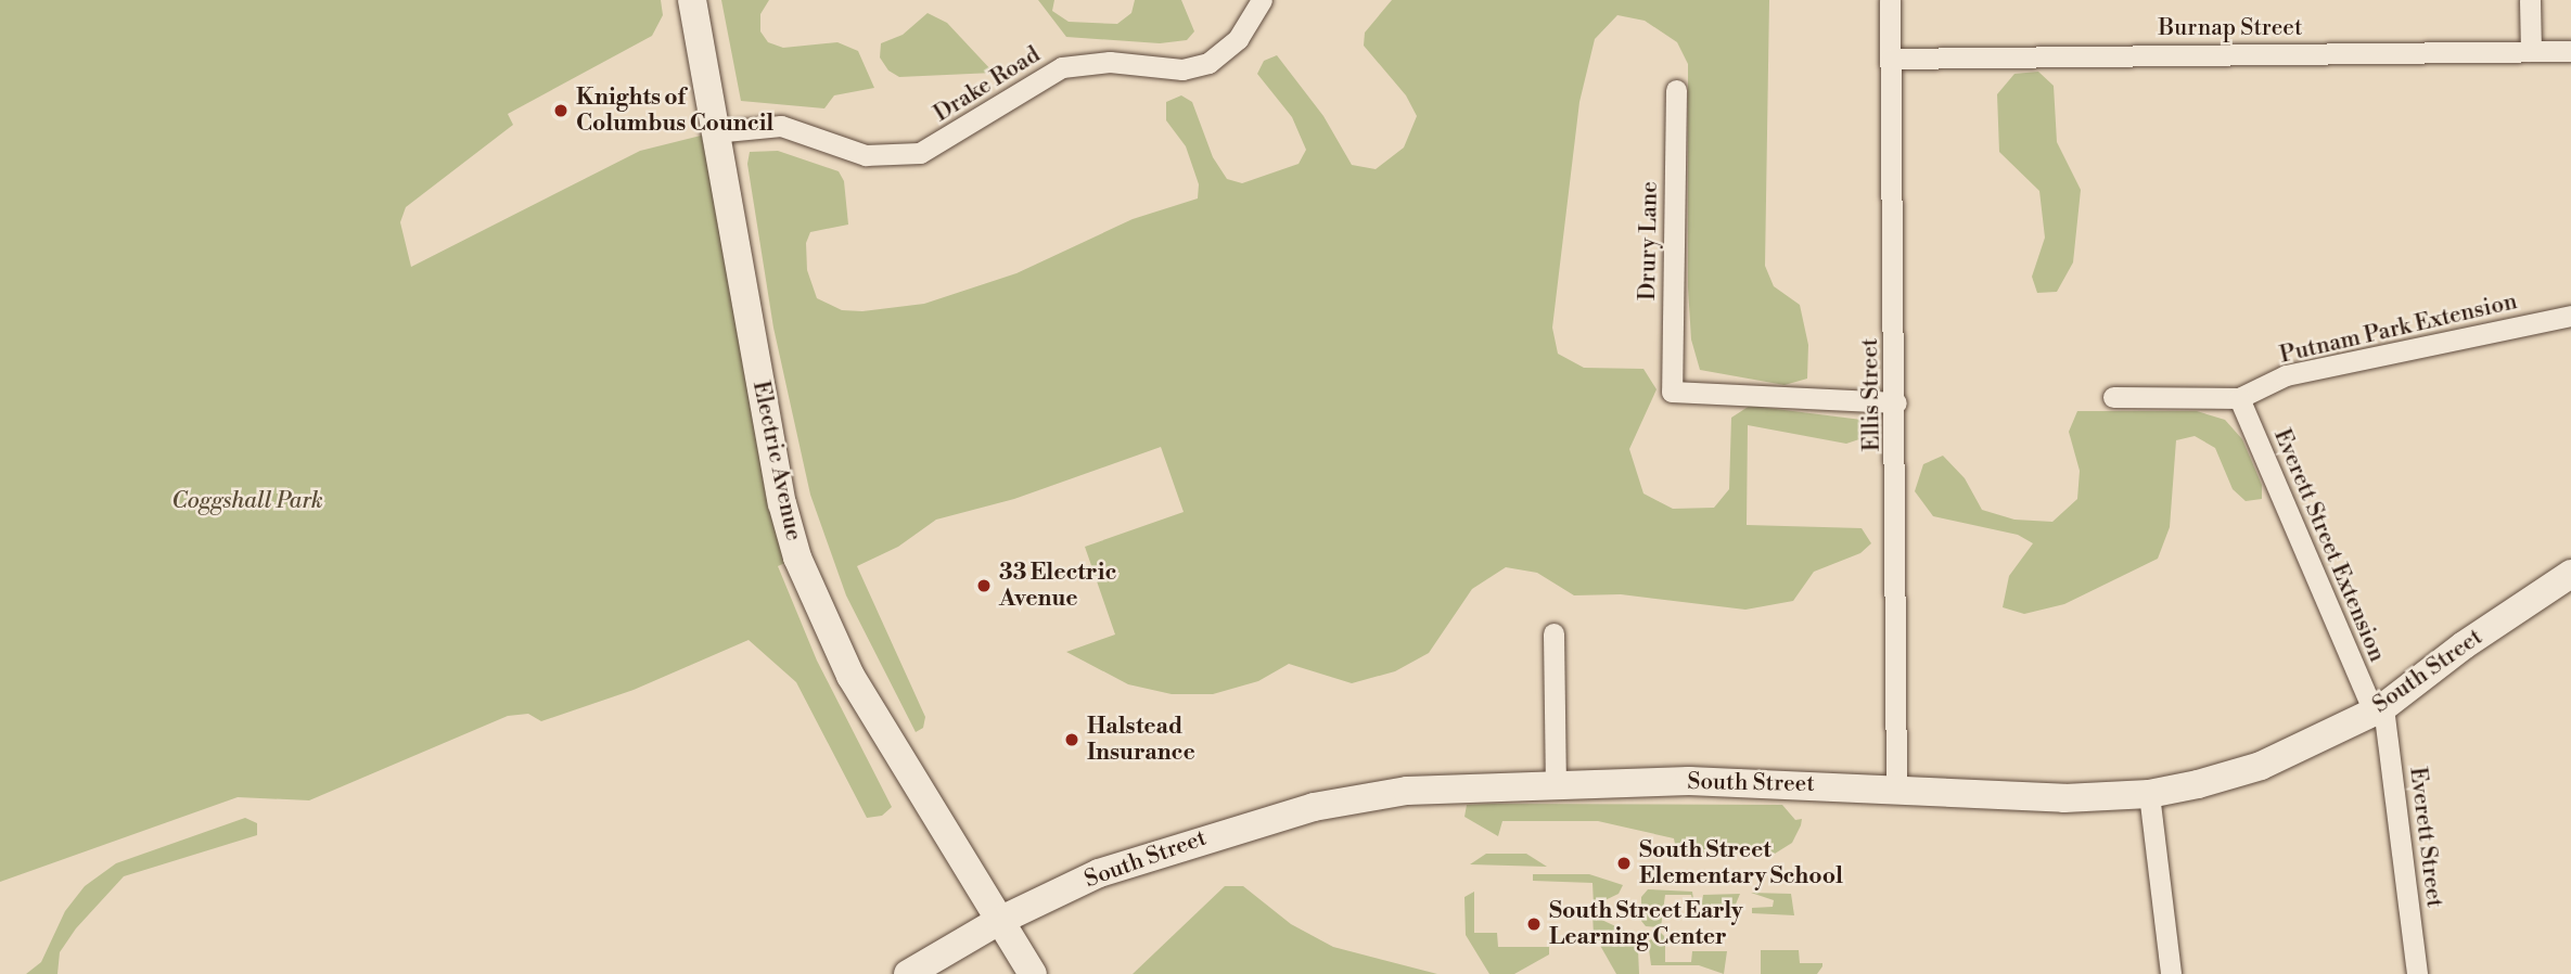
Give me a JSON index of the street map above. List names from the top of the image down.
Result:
{
  "streets": {
    "main road": ["Electric Avenue", "South Street"],
    "street": [
      "Burnap Street",
      "Drake Road",
      "Drury Lane",
      "Putnam Park Extension",
      "Ellis Street",
      "Everett Street Extension",
      "Everett Street"
    ]
  },
  "crossings": [
    ["Burnap Street", "Ellis Street"],
    ["Drake Road", "Electric Avenue"],
    ["Drury Lane", "Ellis Street"],
    ["Putnam Park Extension", "Everett Street Extension"],
    ["Ellis Street", "South Street"],
    ["Electric Avenue", "South Street"],
    ["Everett Street Extension", "South Street"],
    ["Everett Street Extension", "Everett Street"],
    ["South Street", "Everett Street"]
  ],
  "parks": ["Coggshall Park"],
  "places": [
    "Knights of Columbus Council",
    "33 Electric Avenue",
    "Halstead Insurance",
    "South Street Elementary School",
    "South Street Early Learning Center"
  ]
}
